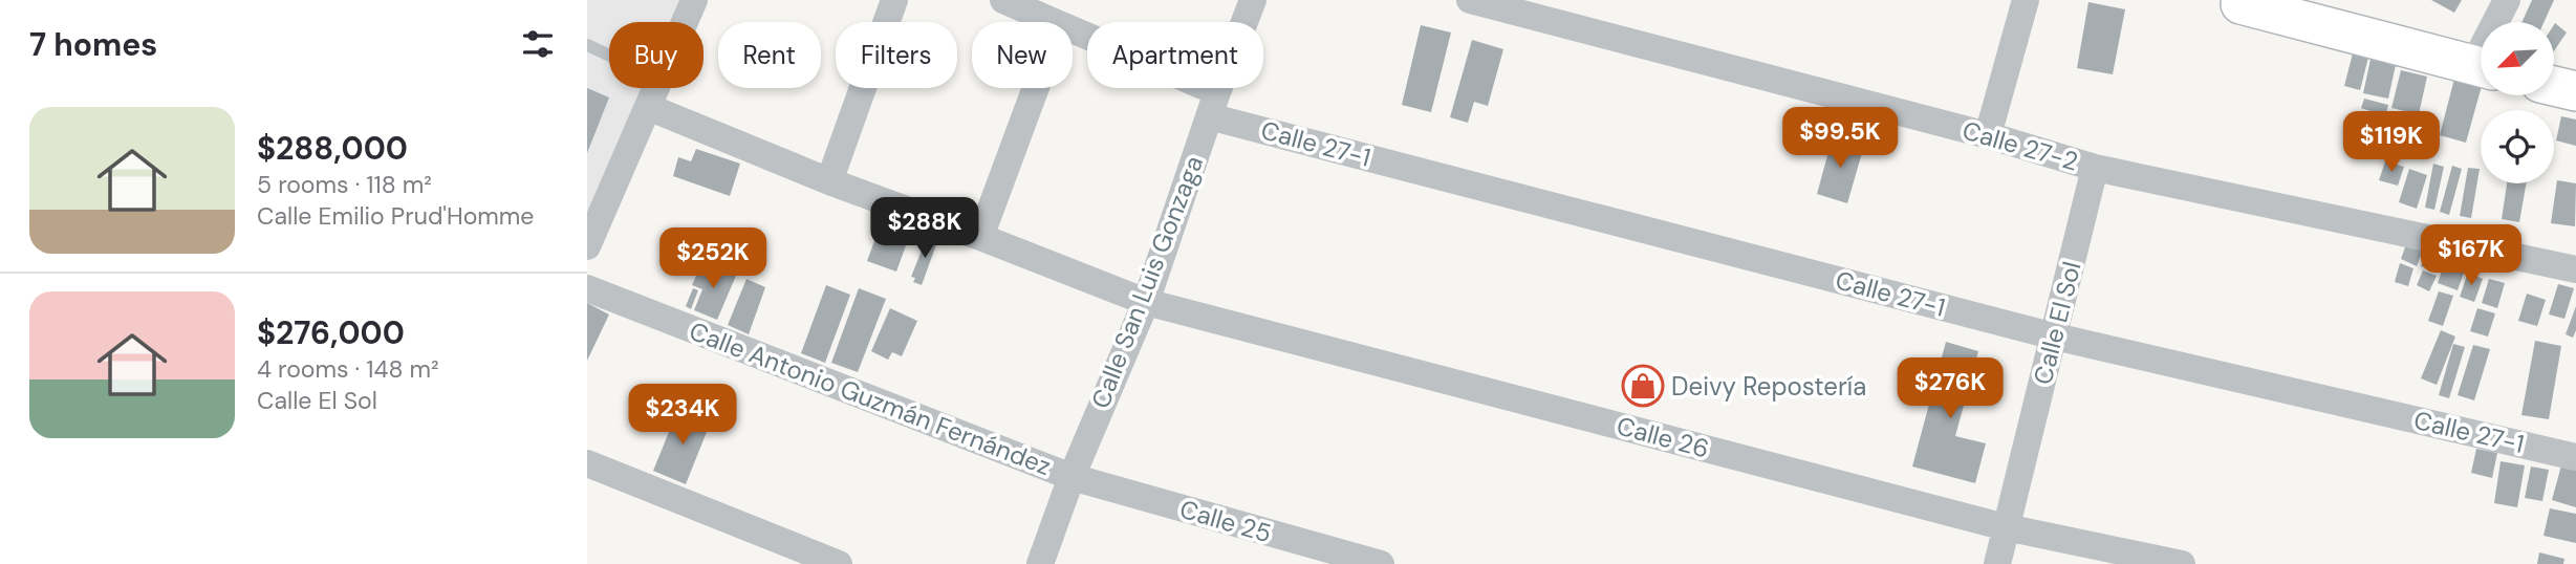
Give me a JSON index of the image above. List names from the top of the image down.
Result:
{
  "streets": {
    "street": [
      "Calle 27-1",
      "Calle 27-2",
      "Calle San Luis Gonzaga",
      "Calle El Sol",
      "Calle Antonio Guzmán Fernández",
      "Calle 26",
      "Calle 25"
    ]
  },
  "crossings": [
    ["Calle 27-1", "Calle San Luis Gonzaga"],
    ["Calle 27-1", "Calle El Sol"],
    ["Calle 27-2", "Calle El Sol"],
    ["Calle San Luis Gonzaga", "Calle Antonio Guzmán Fernández"],
    ["Calle San Luis Gonzaga", "Calle 26"],
    ["Calle San Luis Gonzaga", "Calle 25"],
    ["Calle El Sol", "Calle 26"],
    ["Calle Antonio Guzmán Fernández", "Calle 25"]
  ],
  "places": {
    "shop": ["Deivy Repostería"]
  },
  "north": "bottom left",
  "page": {
    "heading": "7 homes",
    "chip": [
      "Buy",
      "Rent",
      "Filters",
      "New",
      "Apartment"
    ],
    "list": [
      {
        "name": "$288,000",
        "note": "5 rooms · 118 m² · Calle Emilio Prud'Homme"
      },
      {
        "name": "$276,000",
        "note": "4 rooms · 148 m² · Calle El Sol"
      }
    ],
    "price": [
      "$99.5K",
      "$119K",
      "$288K",
      "$167K",
      "$252K",
      "$276K",
      "$234K"
    ]
  }
}
